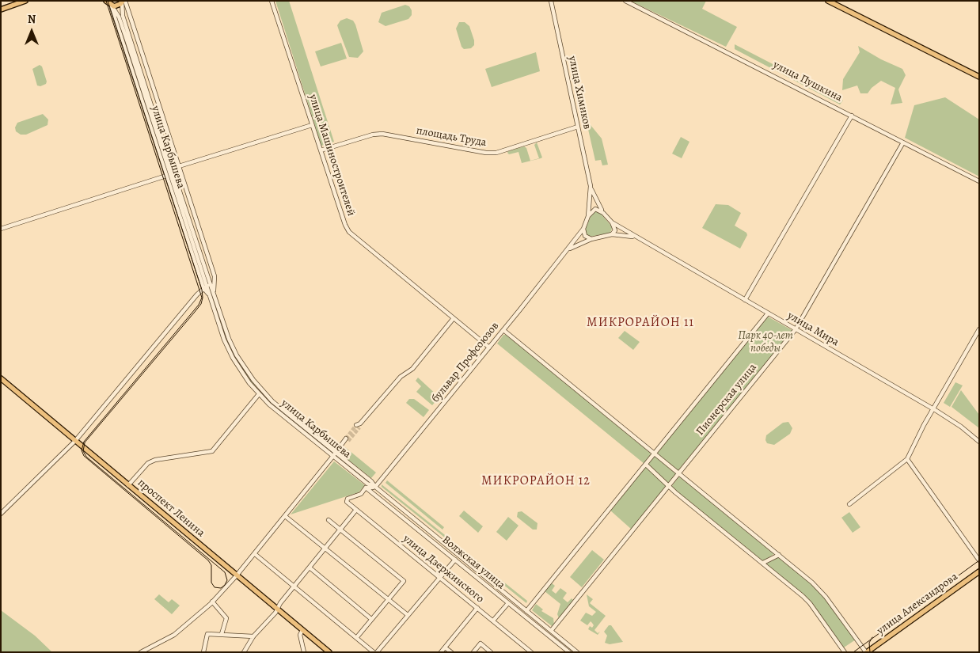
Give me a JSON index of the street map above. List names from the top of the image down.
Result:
{
  "streets": {
    "main road": ["проспект Ленина", "улица Александрова"],
    "street": [
      "улица Пушкина",
      "улица Химиков",
      "площадь Труда",
      "улица Карбышева",
      "улица Машиностроителей",
      "улица Мира",
      "бульвар Профсоюзов",
      "Пионерская улица",
      "Волжская улица",
      "улица Дзержинского"
    ]
  },
  "crossings": [
    ["улица Пушкина", "Пионерская улица"],
    ["улица Химиков", "площадь Труда"],
    ["улица Химиков", "улица Мира"],
    ["улица Химиков", "бульвар Профсоюзов"],
    ["площадь Труда", "улица Машиностроителей"],
    ["улица Карбышева", "бульвар Профсоюзов"],
    ["улица Карбышева", "Пионерская улица"],
    ["улица Машиностроителей", "бульвар Профсоюзов"],
    ["улица Мира", "бульвар Профсоюзов"],
    ["улица Мира", "Пионерская улица"],
    ["Волжская улица", "улица Дзержинского"]
  ],
  "districts": ["МИКРОРАЙОН 11", "МИКРОРАЙОН 12"],
  "parks": ["Парк 40-лет победы"],
  "north": "top"
}
